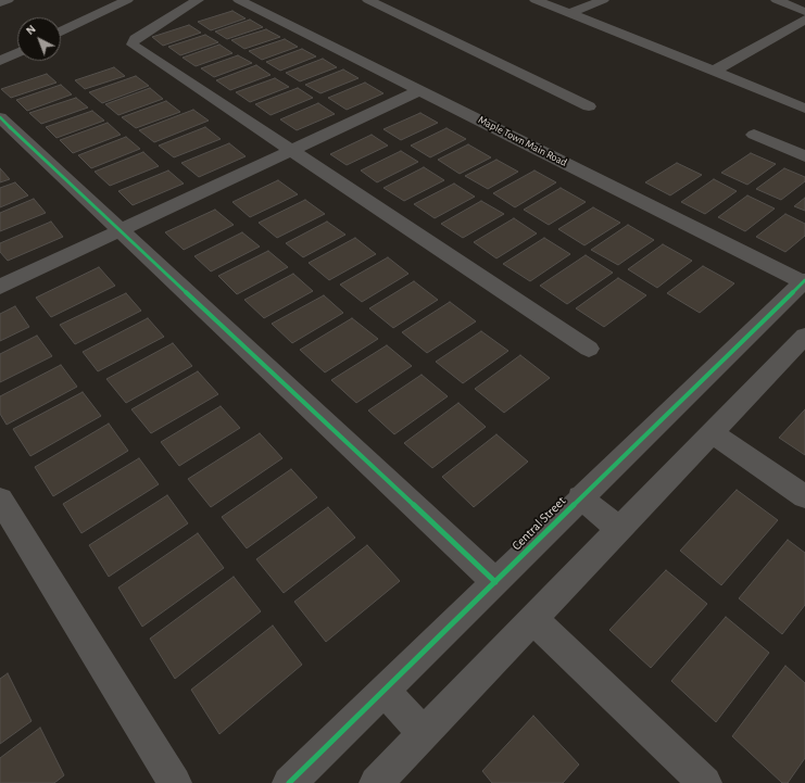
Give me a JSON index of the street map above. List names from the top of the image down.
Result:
{
  "streets": {
    "street": ["Maple Town Main Road", "Central Street"]
  },
  "crossings": [
    ["Maple Town Main Road", "Central Street"]
  ],
  "north": "top left"
}
